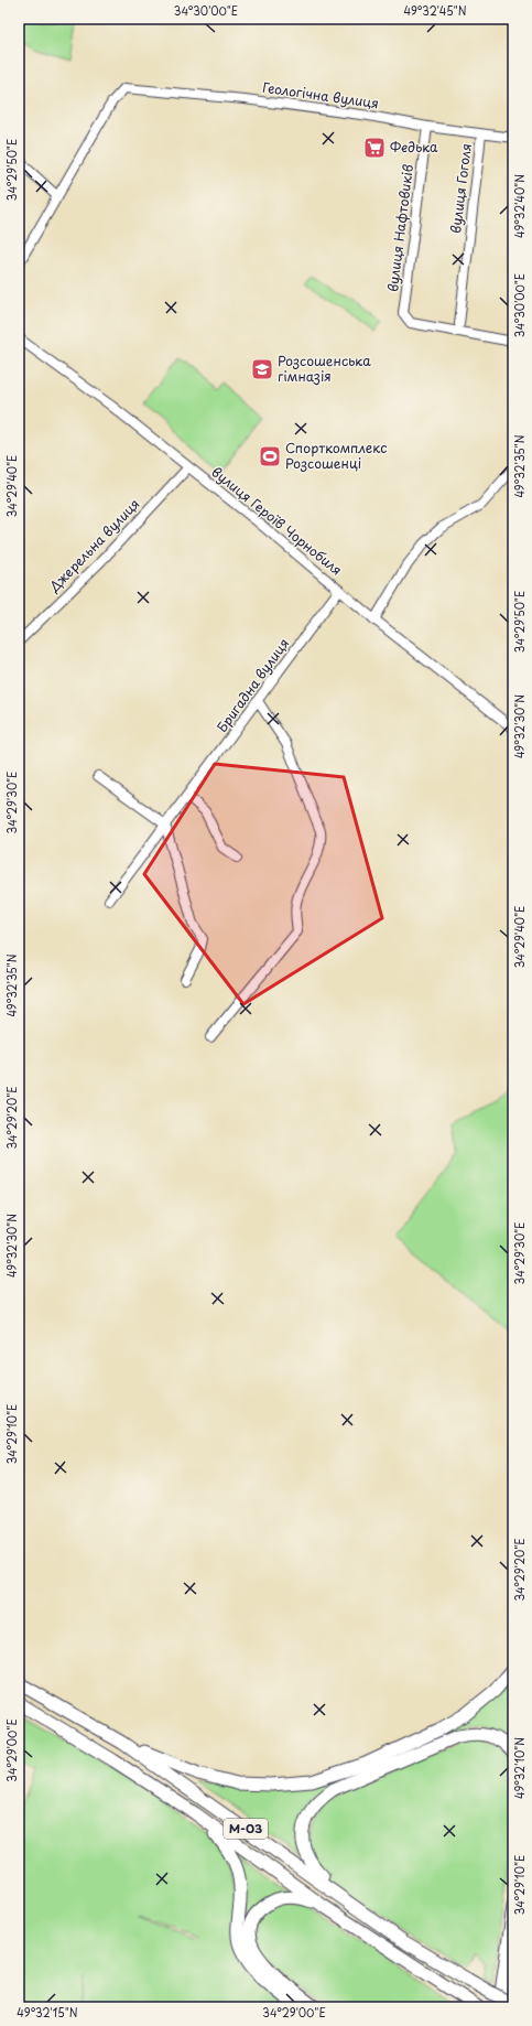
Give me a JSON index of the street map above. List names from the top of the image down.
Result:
{
  "streets": {
    "highway": ["М-03"],
    "street": [
      "Геологічна вулиця",
      "вулиця Гоголя",
      "вулиця Нафтовиків",
      "вулиця Героїв Чорнобиля",
      "Джерельна вулиця",
      "Бригадна вулиця"
    ]
  },
  "crossings": [
    ["Геологічна вулиця", "вулиця Гоголя"],
    ["Геологічна вулиця", "вулиця Нафтовиків"],
    ["вулиця Героїв Чорнобиля", "Джерельна вулиця"],
    ["вулиця Героїв Чорнобиля", "Бригадна вулиця"]
  ],
  "places": {
    "supermarket": ["Федька"],
    "school or university": ["Розсошенська гімназія"],
    "sports": ["Спорткомплекс Розсошенці"]
  },
  "coordinates": [
    "34°30'00\"E",
    "49°32'45\"N",
    "34°29'50\"E",
    "49°32'40\"N",
    "49°32'35\"N",
    "34°29'40\"E",
    "49°32'30\"N",
    "34°29'30\"E",
    "34°29'20\"E",
    "34°29'10\"E",
    "34°29'00\"E",
    "49°32'10\"N",
    "49°32'15\"N"
  ]
}
